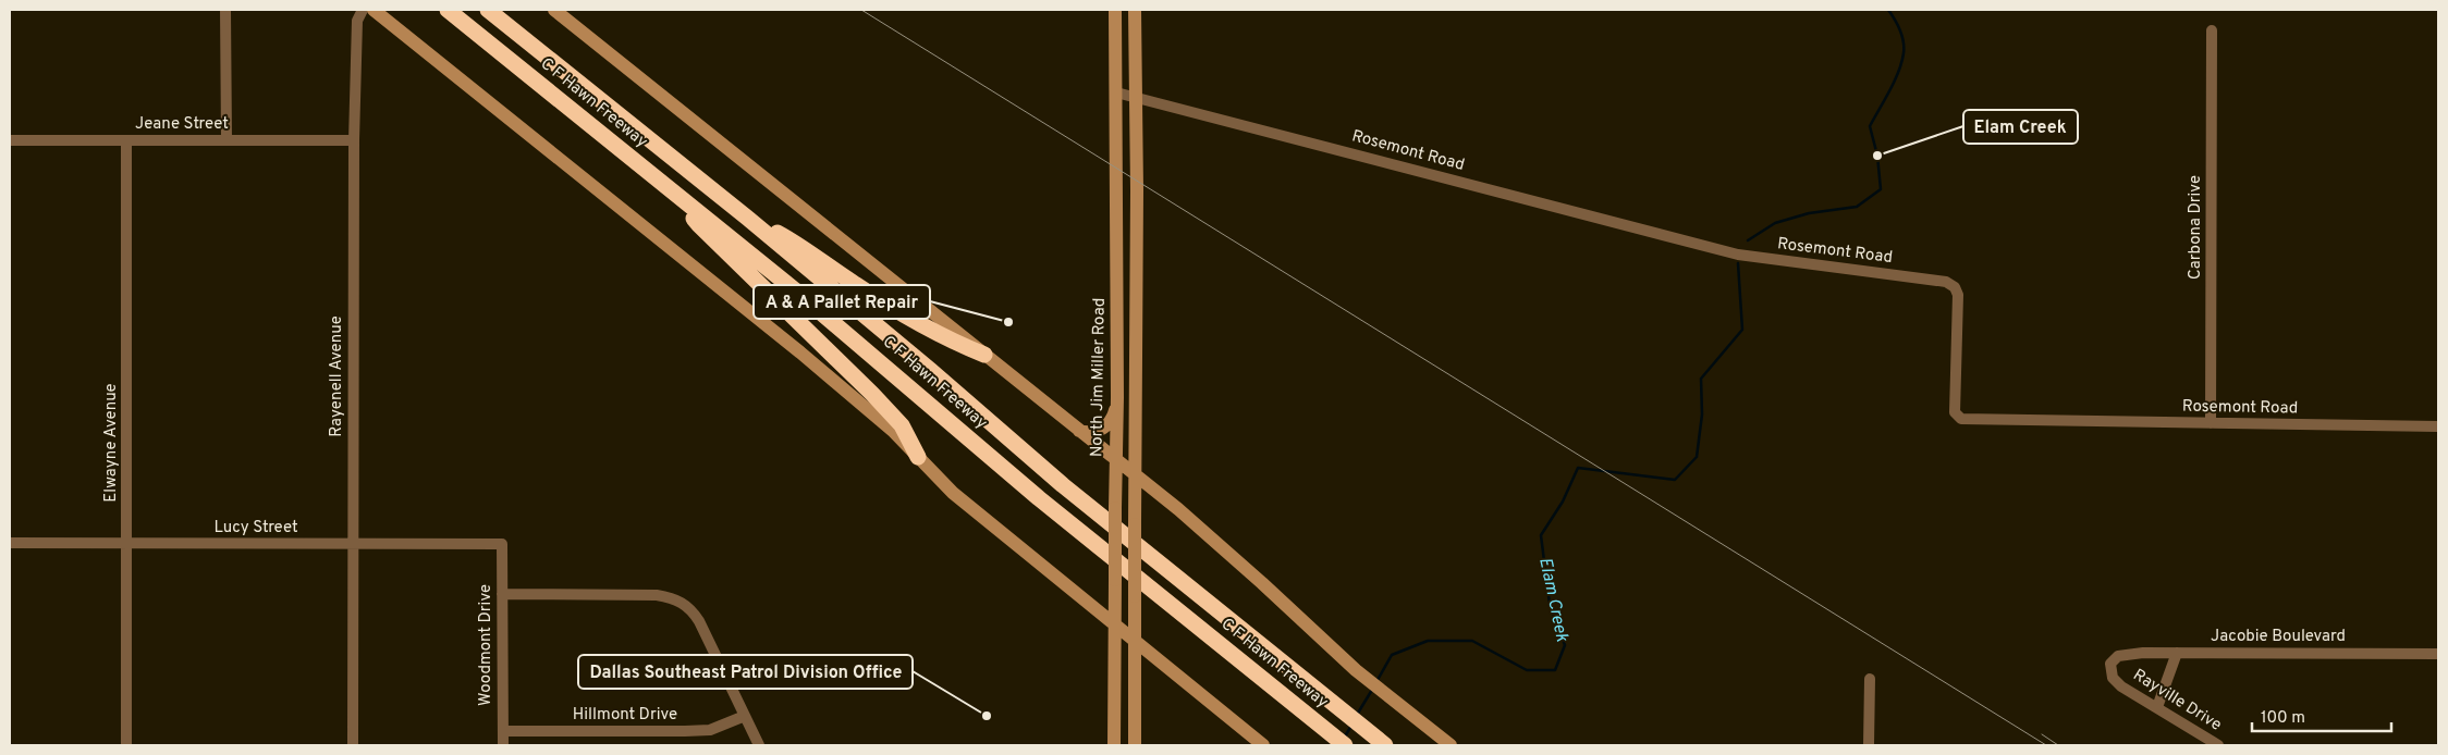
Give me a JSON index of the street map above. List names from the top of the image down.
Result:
{
  "streets": {
    "highway": ["C F Hawn Freeway"],
    "main road": ["North Jim Miller Road"],
    "street": [
      "Jeane Street",
      "Rosemont Road",
      "Carbona Drive",
      "Rayenell Avenue",
      "Elwayne Avenue",
      "Lucy Street",
      "Jacobie Boulevard",
      "Woodmont Drive",
      "Rayville Drive",
      "Hillmont Drive"
    ]
  },
  "crossings": [
    ["Jeane Street", "Rayenell Avenue"],
    ["Jeane Street", "Elwayne Avenue"],
    ["Rosemont Road", "Carbona Drive"],
    ["Rosemont Road", "North Jim Miller Road"],
    ["Rayenell Avenue", "Lucy Street"],
    ["Elwayne Avenue", "Lucy Street"],
    ["Lucy Street", "Woodmont Drive"],
    ["Jacobie Boulevard", "Rayville Drive"],
    ["Woodmont Drive", "Hillmont Drive"]
  ],
  "water": ["Elam Creek"],
  "places": ["Elam Creek", "A & A Pallet Repair", "Dallas Southeast Patrol Division Office"],
  "scale_bar": "100 m"
}
